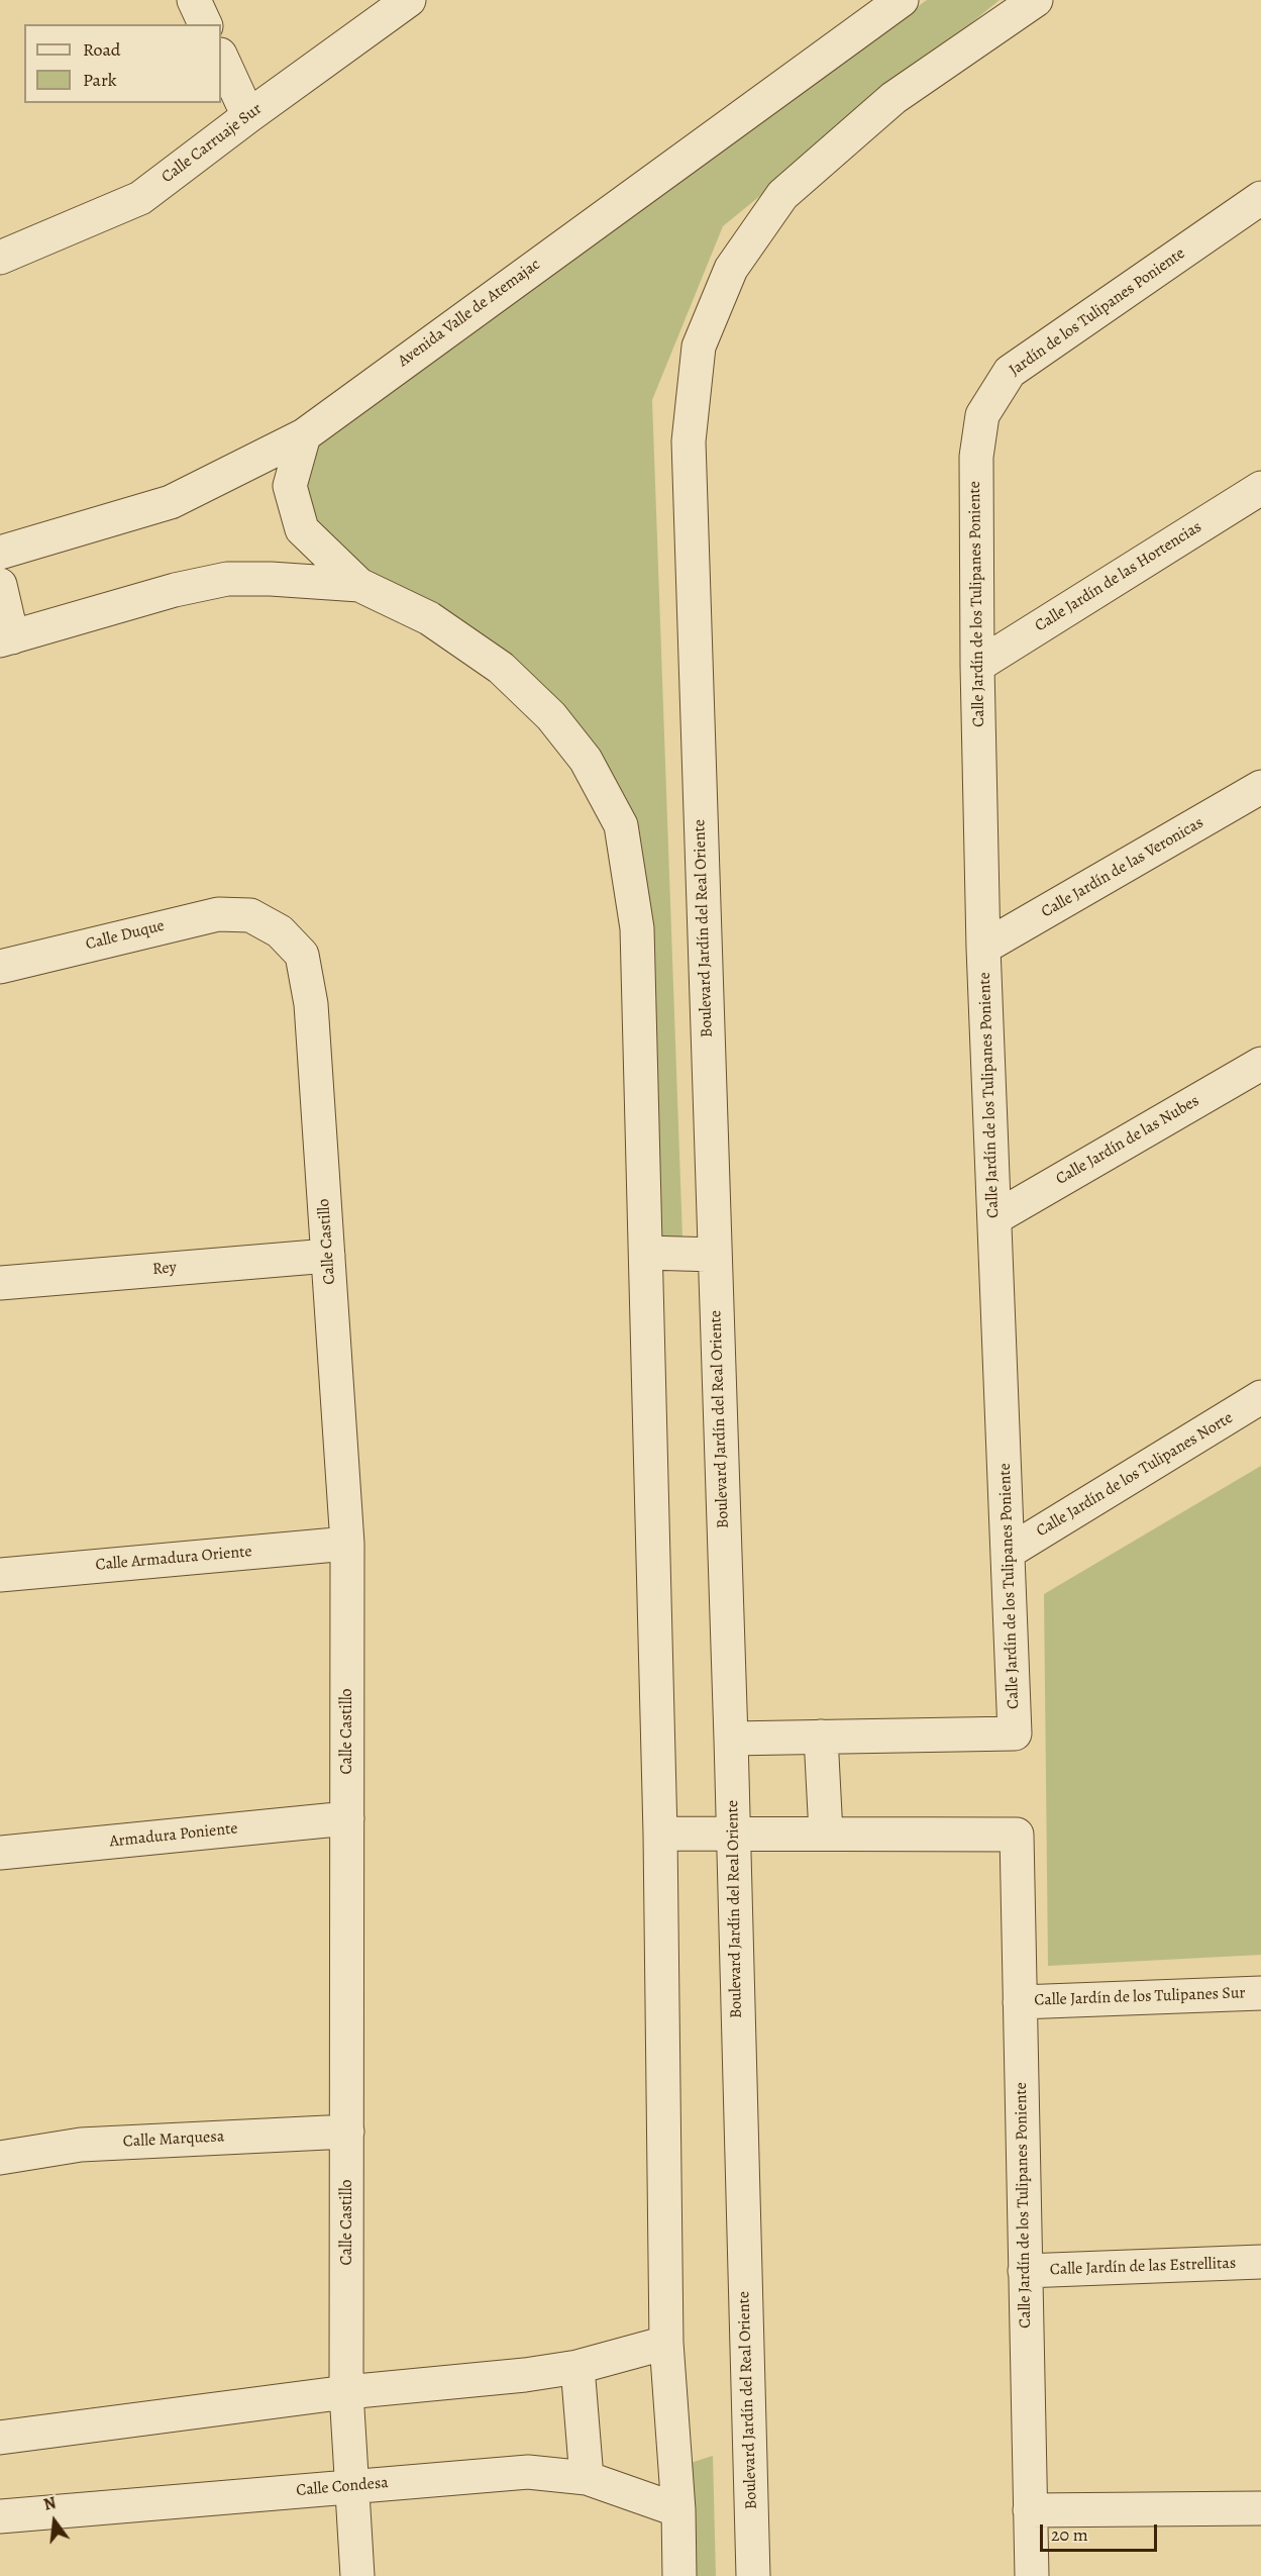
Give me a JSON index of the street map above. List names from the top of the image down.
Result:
{
  "streets": {
    "street": [
      "Calle Carruaje Sur",
      "Jardín de los Tulipanes Poniente",
      "Avenida Valle de Atemajac",
      "Calle Jardín de las Hortencias",
      "Calle Jardín de los Tulipanes Poniente",
      "Calle Jardín de las Veronicas",
      "Boulevard Jardín del Real Oriente",
      "Calle Duque",
      "Calle Jardín de las Nubes",
      "Calle Castillo",
      "Rey",
      "Calle Jardín de los Tulipanes Norte",
      "Calle Armadura Oriente",
      "Armadura Poniente",
      "Calle Jardín de los Tulipanes Sur",
      "Calle Marquesa",
      "Calle Jardín de las Estrellitas",
      "Calle Condesa"
    ]
  },
  "crossings": [
    ["Jardín de los Tulipanes Poniente", "Calle Jardín de los Tulipanes Poniente"],
    ["Calle Jardín de las Hortencias", "Calle Jardín de los Tulipanes Poniente"],
    ["Calle Jardín de los Tulipanes Poniente", "Calle Jardín de las Veronicas"],
    ["Calle Jardín de los Tulipanes Poniente", "Calle Jardín de las Nubes"],
    ["Calle Jardín de los Tulipanes Poniente", "Calle Jardín de los Tulipanes Norte"],
    ["Calle Jardín de los Tulipanes Poniente", "Calle Jardín de los Tulipanes Sur"],
    ["Calle Jardín de los Tulipanes Poniente", "Calle Jardín de las Estrellitas"],
    ["Calle Duque", "Calle Castillo"],
    ["Calle Castillo", "Rey"],
    ["Calle Castillo", "Calle Armadura Oriente"],
    ["Calle Castillo", "Armadura Poniente"],
    ["Calle Castillo", "Calle Marquesa"],
    ["Calle Castillo", "Calle Condesa"]
  ],
  "legend": ["Road", "Park"],
  "scale_bar": "20 m",
  "north": "top"
}
